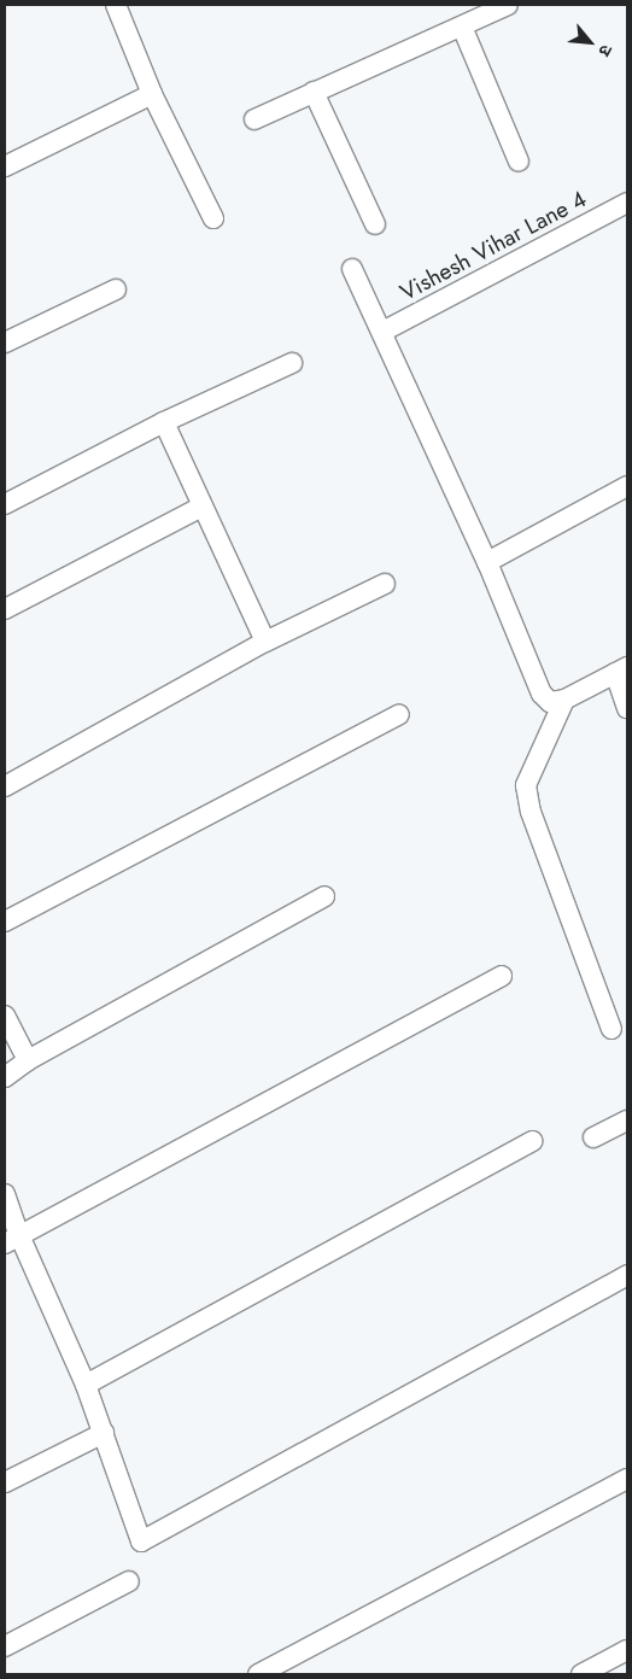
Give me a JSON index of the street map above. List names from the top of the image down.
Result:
{
  "streets": {
    "street": ["Vishesh Vihar Lane 4"]
  },
  "north": "bottom right"
}
